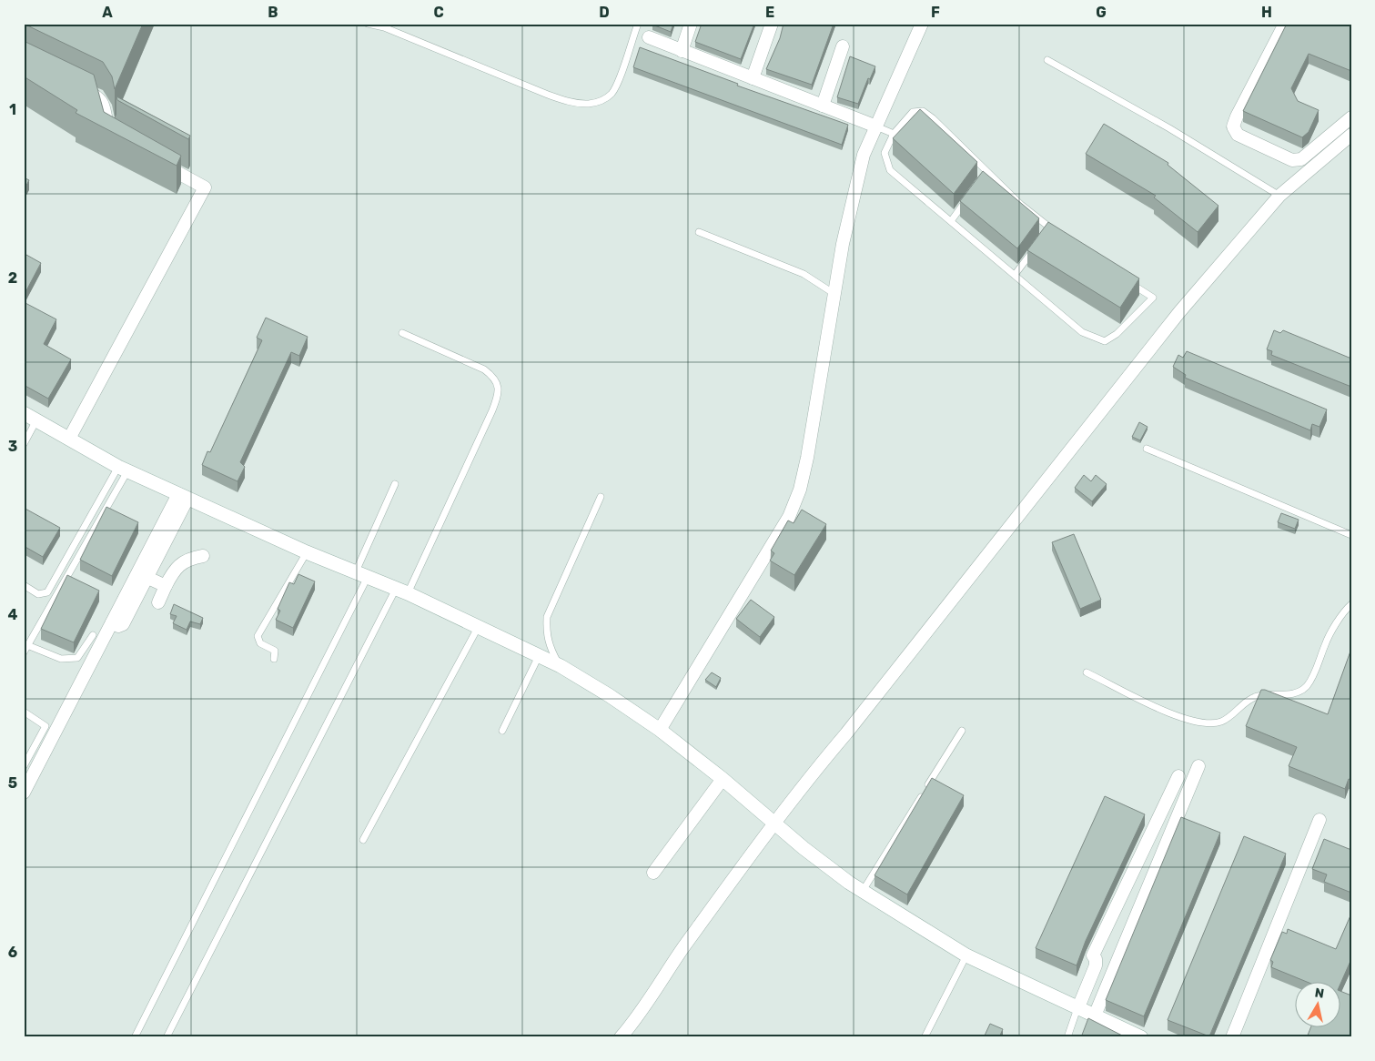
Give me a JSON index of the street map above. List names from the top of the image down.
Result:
{
  "north": "top",
  "grid": {
    "columns": [
      "A",
      "B",
      "C",
      "D",
      "E",
      "F",
      "G",
      "H"
    ],
    "rows": [
      "1",
      "2",
      "3",
      "4",
      "5",
      "6"
    ]
  }
}
